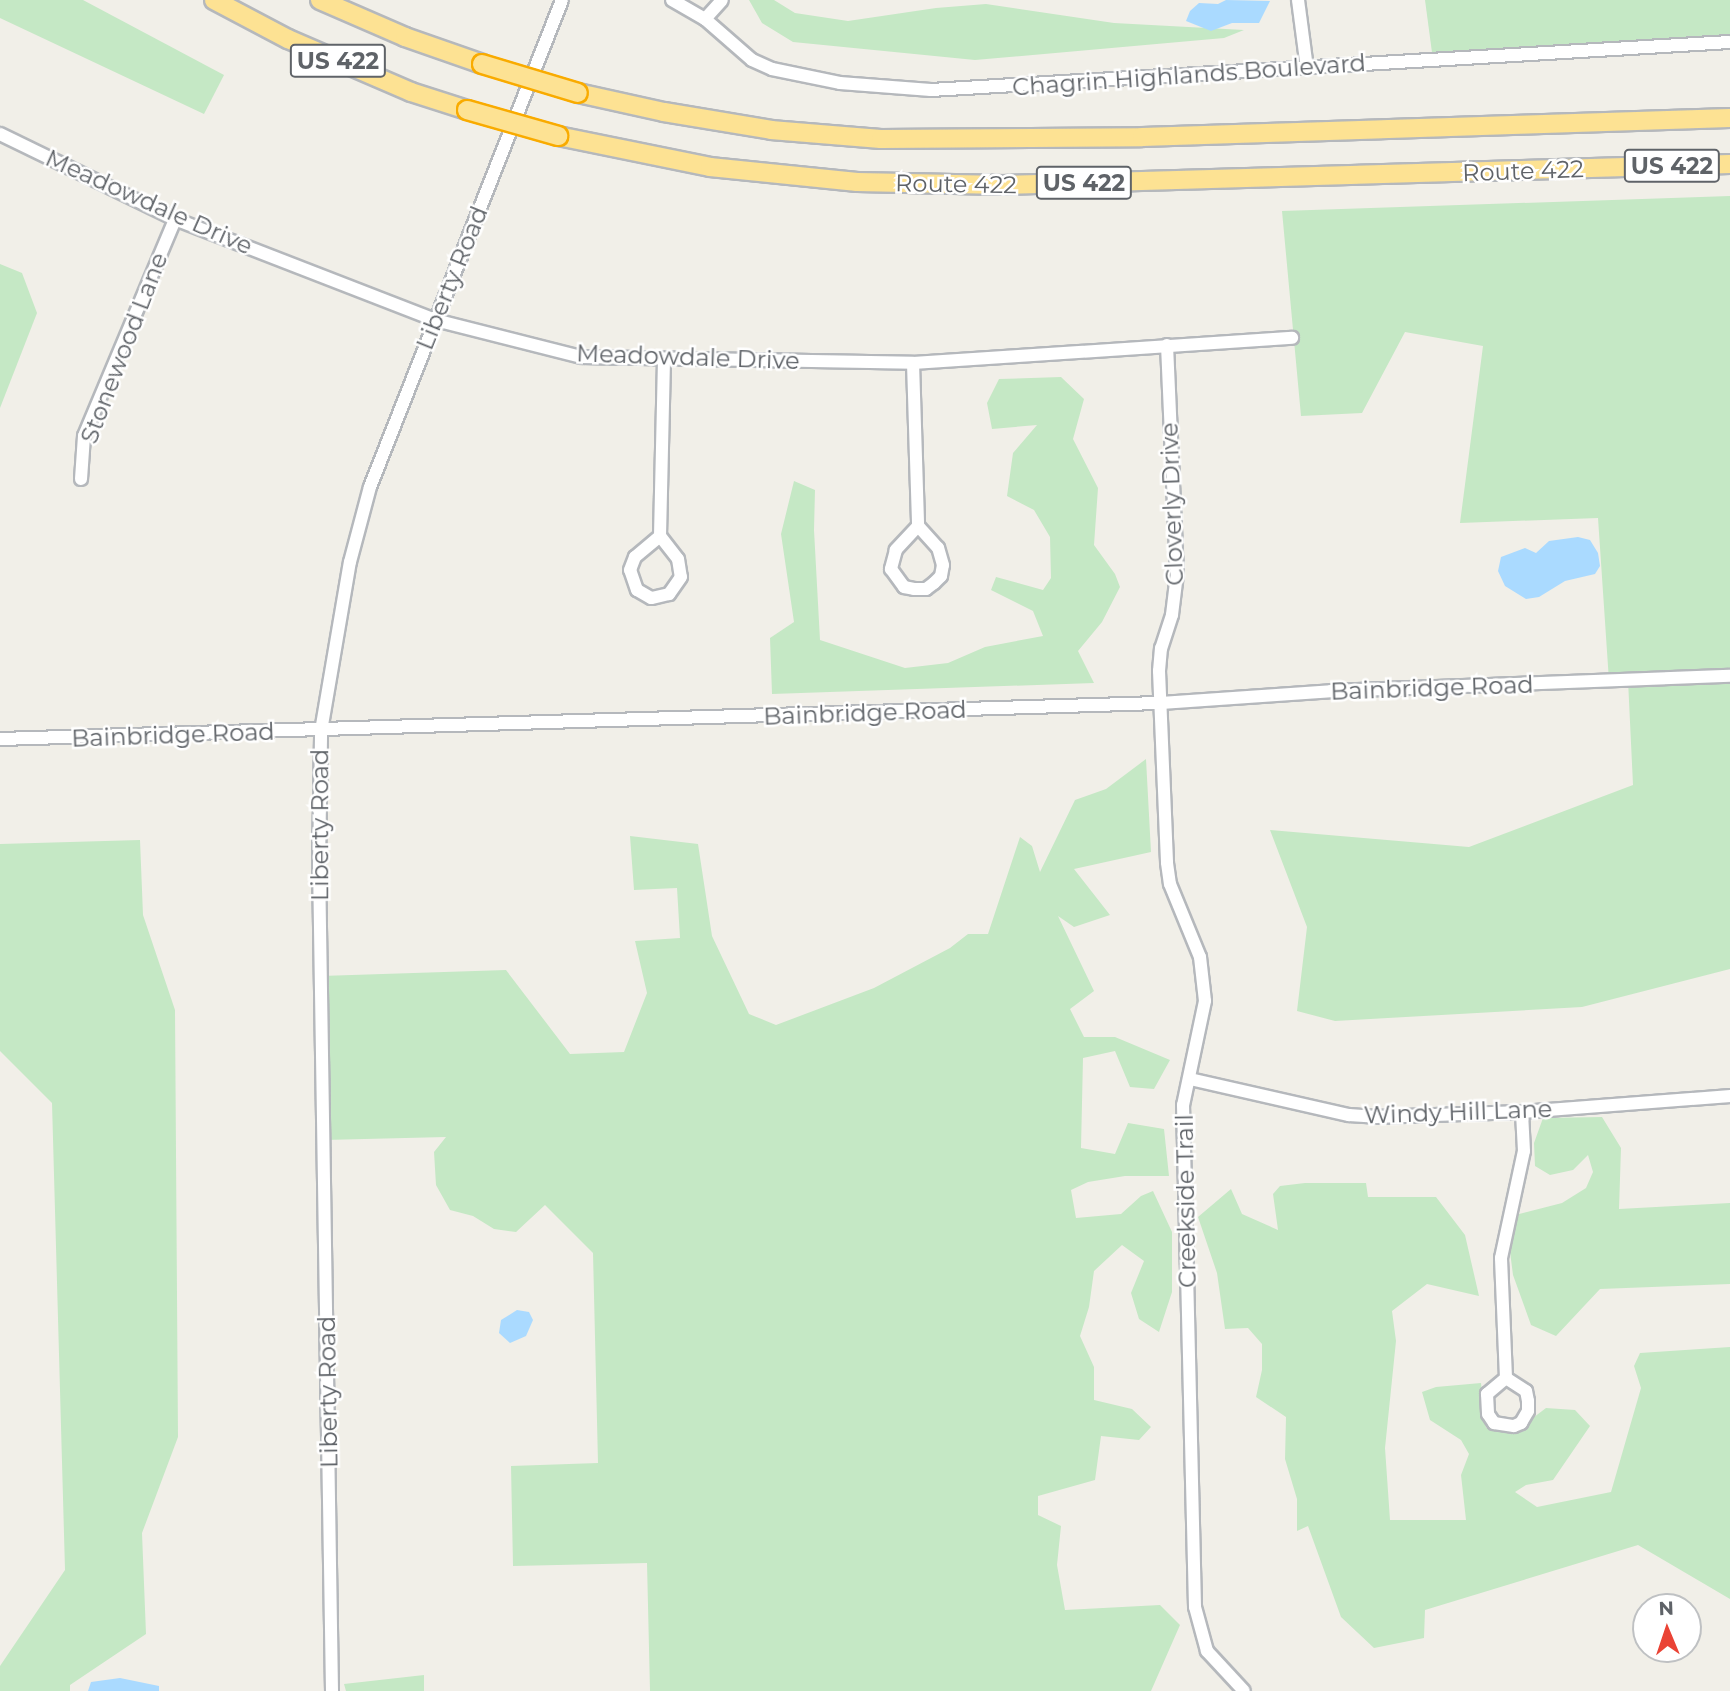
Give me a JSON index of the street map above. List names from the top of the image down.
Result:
{
  "streets": {
    "highway": ["US 422", "Route 422"],
    "street": [
      "Chagrin Highlands Boulevard",
      "Meadowdale Drive",
      "Liberty Road",
      "Stonewood Lane",
      "Cloverly Drive",
      "Bainbridge Road",
      "Windy Hill Lane",
      "Creekside Trail"
    ]
  },
  "crossings": [
    ["Meadowdale Drive", "Liberty Road"],
    ["Meadowdale Drive", "Stonewood Lane"],
    ["Meadowdale Drive", "Cloverly Drive"],
    ["Liberty Road", "Bainbridge Road"],
    ["Cloverly Drive", "Bainbridge Road"],
    ["Cloverly Drive", "Creekside Trail"],
    ["Bainbridge Road", "Creekside Trail"],
    ["Windy Hill Lane", "Creekside Trail"]
  ],
  "north": "top"
}
